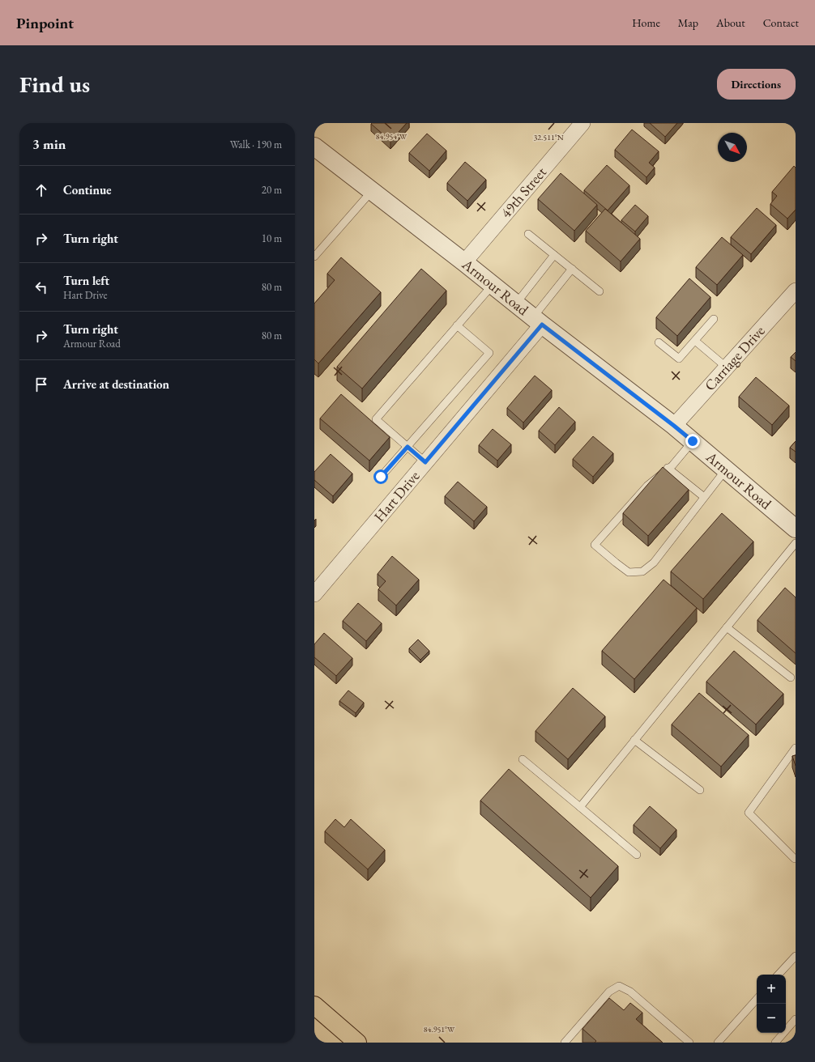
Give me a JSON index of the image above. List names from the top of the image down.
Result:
{
  "streets": {
    "street": [
      "49th Street",
      "Armour Road",
      "Carriage Drive",
      "Hart Drive"
    ]
  },
  "crossings": [
    ["49th Street", "Armour Road"],
    ["Armour Road", "Carriage Drive"],
    ["Armour Road", "Hart Drive"]
  ],
  "north": "bottom right",
  "page": {
    "header": "Pinpoint",
    "nav": [
      "Home",
      "Map",
      "About",
      "Contact"
    ],
    "buttons": "Directions",
    "title": "Find us",
    "heading": ["3 min", "Walk · 190 m"],
    "list": [
      ["Continue", "20 m"],
      ["Turn right", "10 m"],
      ["Turn left", "Hart Drive", "80 m"],
      ["Turn right", "Armour Road", "80 m"],
      "Arrive at destination"
    ],
    "map_buttons": ["+", "−"]
  },
  "coordinates": ["84.954°W", "32.511°N", "84.951°W"]
}
